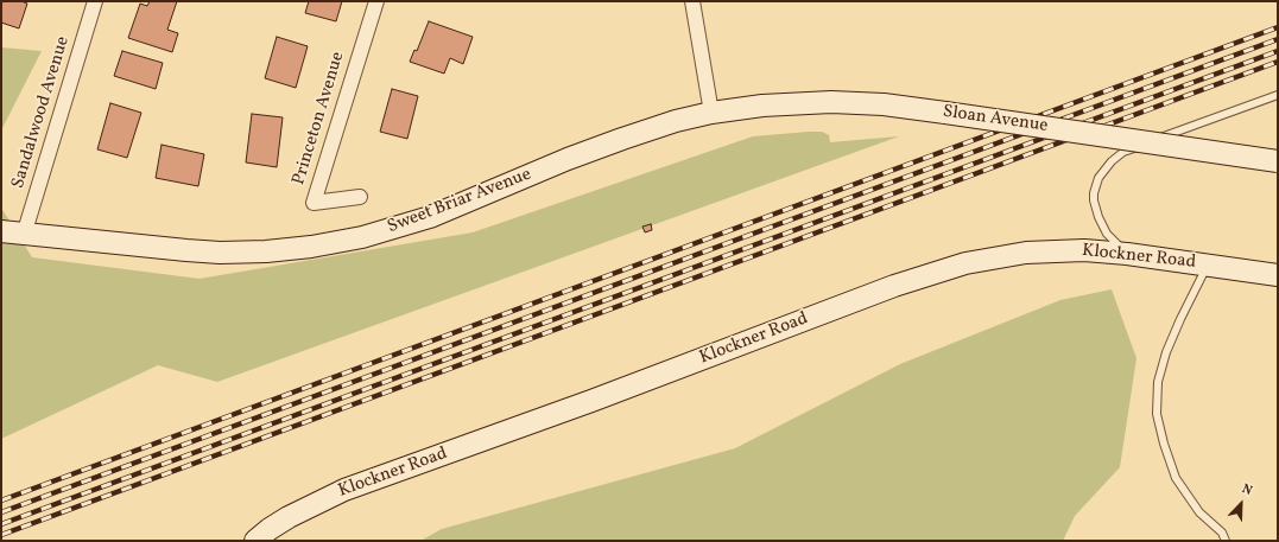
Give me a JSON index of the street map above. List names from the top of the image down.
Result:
{
  "streets": {
    "main road": ["Sloan Avenue", "Sweet Briar Avenue", "Klockner Road"],
    "street": ["Sandalwood Avenue", "Princeton Avenue"]
  },
  "crossings": [
    ["Sandalwood Avenue", "Sweet Briar Avenue"],
    ["Sloan Avenue", "Sweet Briar Avenue"]
  ],
  "north": "top right"
}
